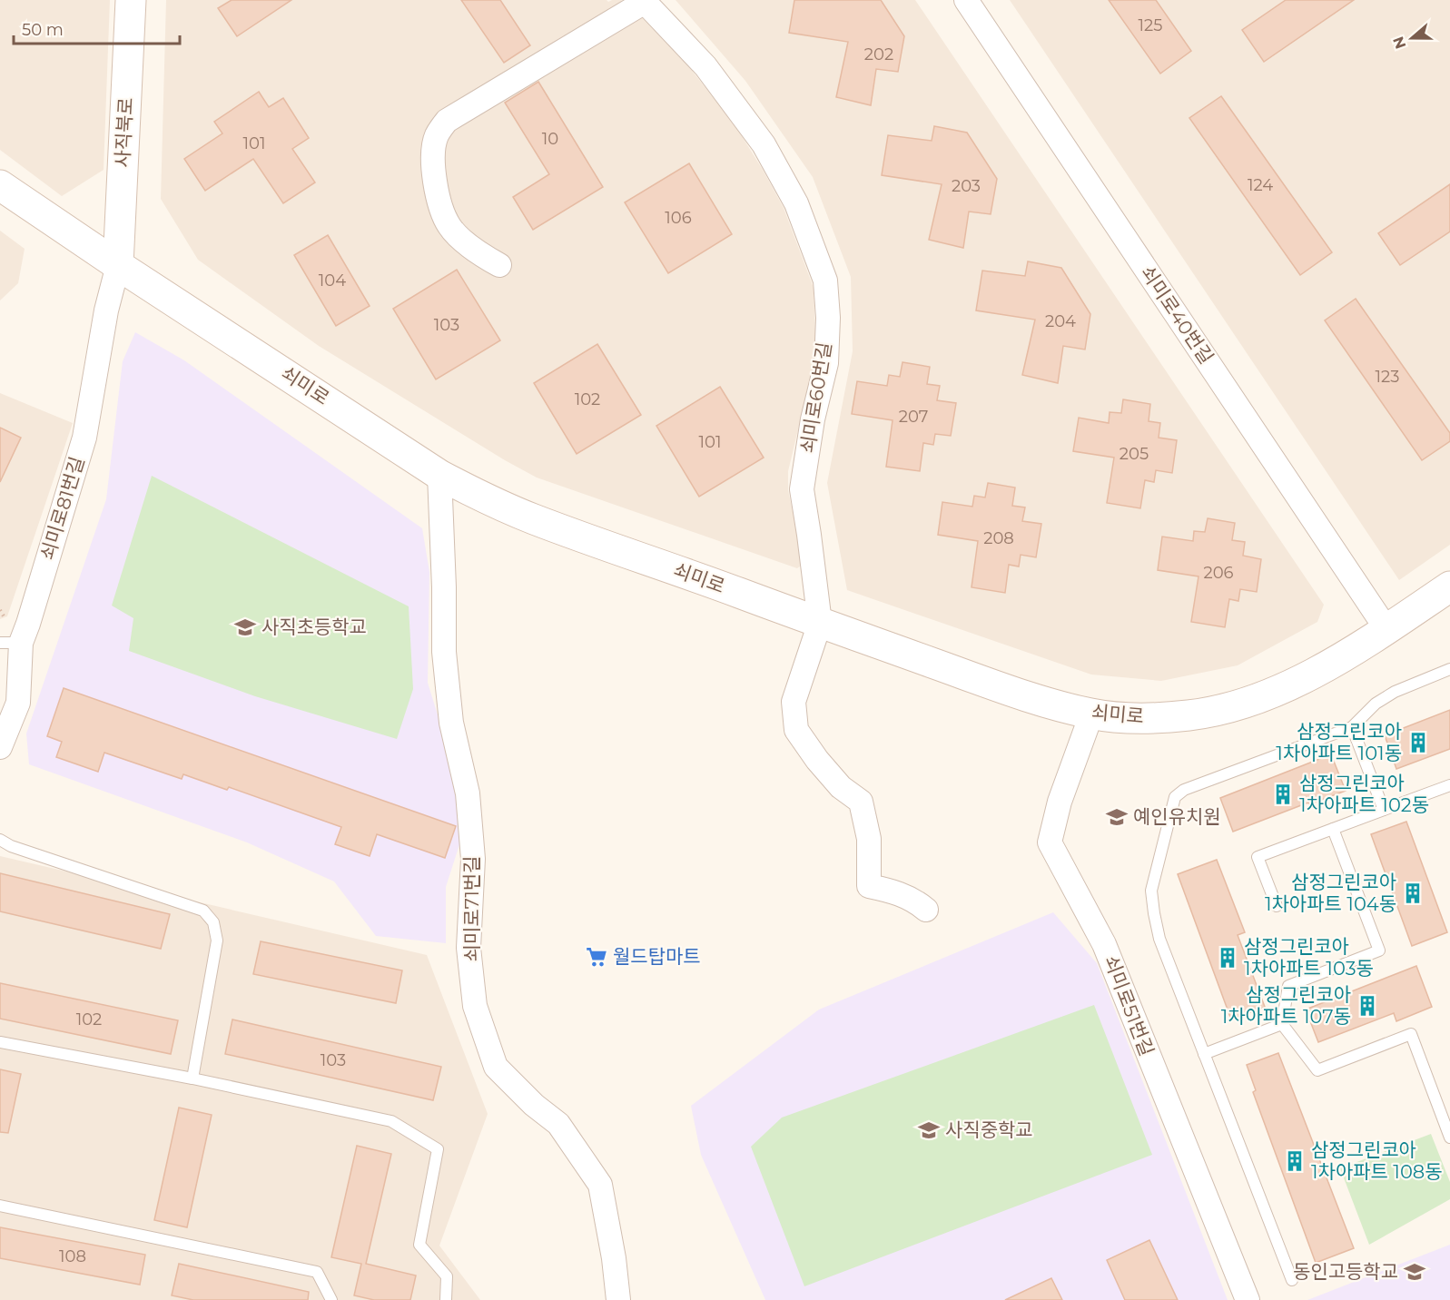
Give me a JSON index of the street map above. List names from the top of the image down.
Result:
{
  "streets": {
    "main road": ["사직북로", "쇠미로"],
    "street": [
      "쇠미로40번길",
      "쇠미로60번길",
      "쇠미로81번길",
      "쇠미로71번길",
      "쇠미로51번길"
    ]
  },
  "crossings": [
    ["사직북로", "쇠미로"],
    ["사직북로", "쇠미로81번길"],
    ["쇠미로40번길", "쇠미로"],
    ["쇠미로", "쇠미로60번길"],
    ["쇠미로", "쇠미로81번길"],
    ["쇠미로", "쇠미로71번길"],
    ["쇠미로", "쇠미로51번길"]
  ],
  "places": {
    "school or university": [
      "사직초등학교",
      "예인유치원",
      "사직중학교",
      "동인고등학교"
    ],
    "building": [
      "삼정그린코아 1차아파트 101동",
      "삼정그린코아 1차아파트 102동",
      "삼정그린코아 1차아파트 104동",
      "삼정그린코아 1차아파트 103동",
      "삼정그린코아 1차아파트 107동",
      "삼정그린코아 1차아파트 108동"
    ],
    "supermarket": ["월드탑마트"]
  },
  "house_numbers": [
    "125",
    "202",
    "10",
    "101",
    "124",
    "203",
    "106",
    "104",
    "204",
    "103",
    "123",
    "102",
    "207",
    "101",
    "205",
    "208",
    "206",
    "102",
    "103",
    "108"
  ],
  "scale_bar": "50 m",
  "north": "left"
}
